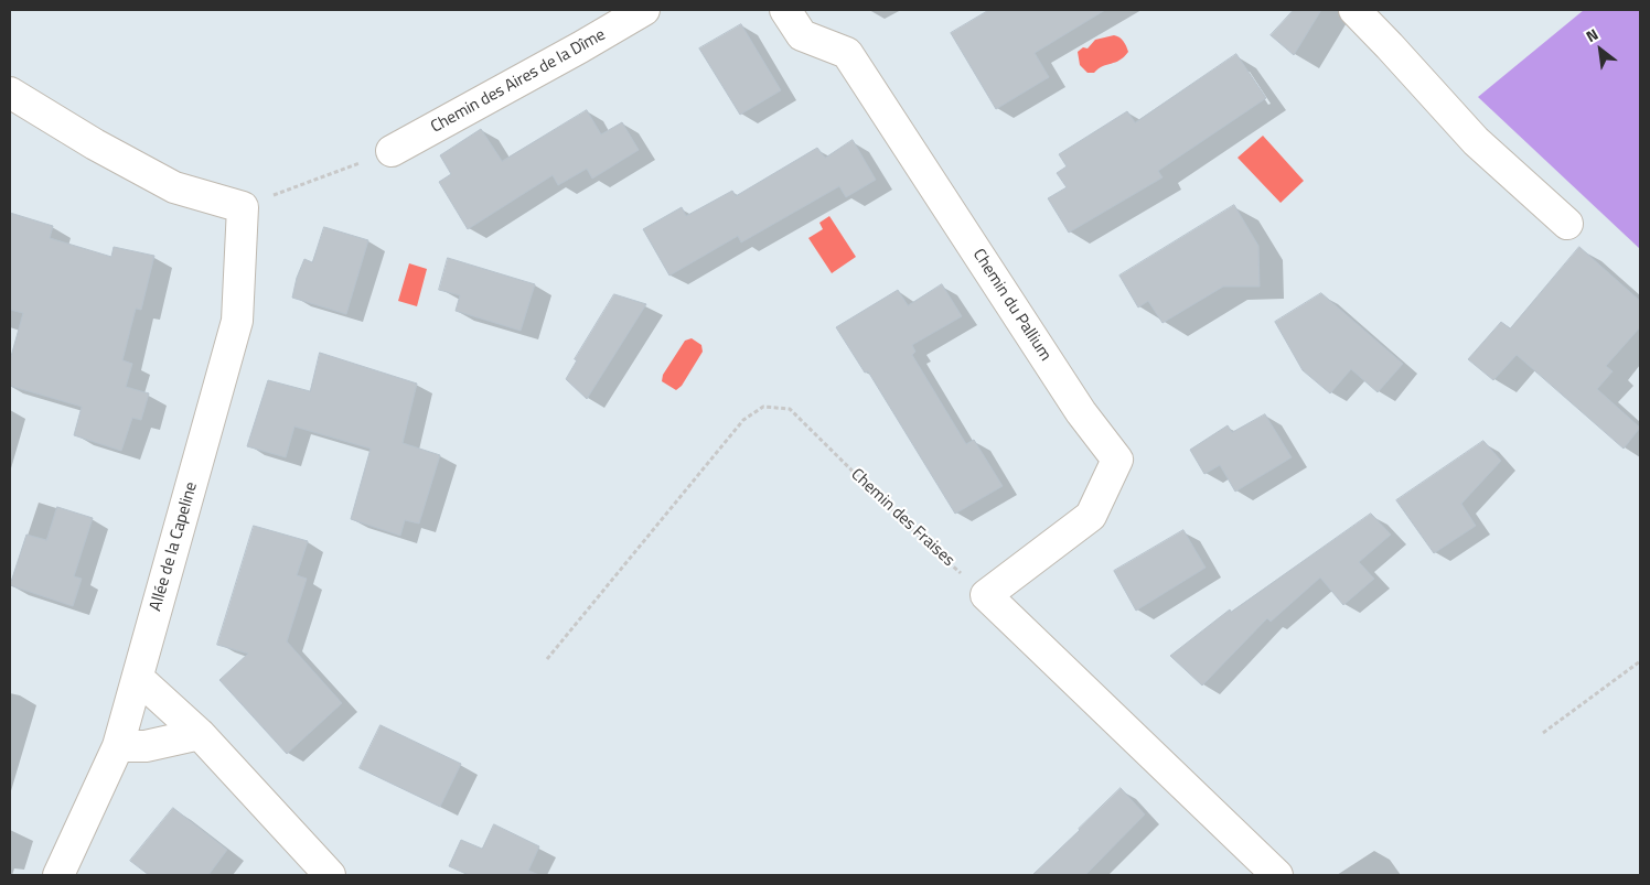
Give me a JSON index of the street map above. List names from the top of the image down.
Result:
{
  "streets": {
    "street": ["Chemin des Aires de la Dîme", "Chemin du Pallium", "Allée de la Capeline"],
    "path": ["Chemin des Fraises"]
  },
  "crossings": [
    ["Chemin du Pallium", "Chemin des Fraises"]
  ],
  "north": "top left"
}
